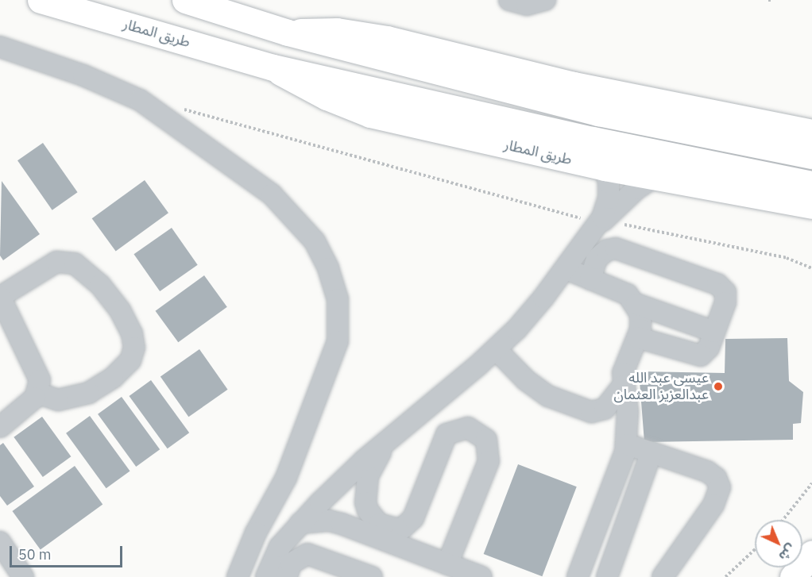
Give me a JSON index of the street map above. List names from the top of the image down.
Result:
{
  "streets": {
    "main road": ["طريق المطار"]
  },
  "places": ["عيسى عبد الله عبدالعزيز العثمان"],
  "scale_bar": "50 m",
  "north": "bottom right"
}
